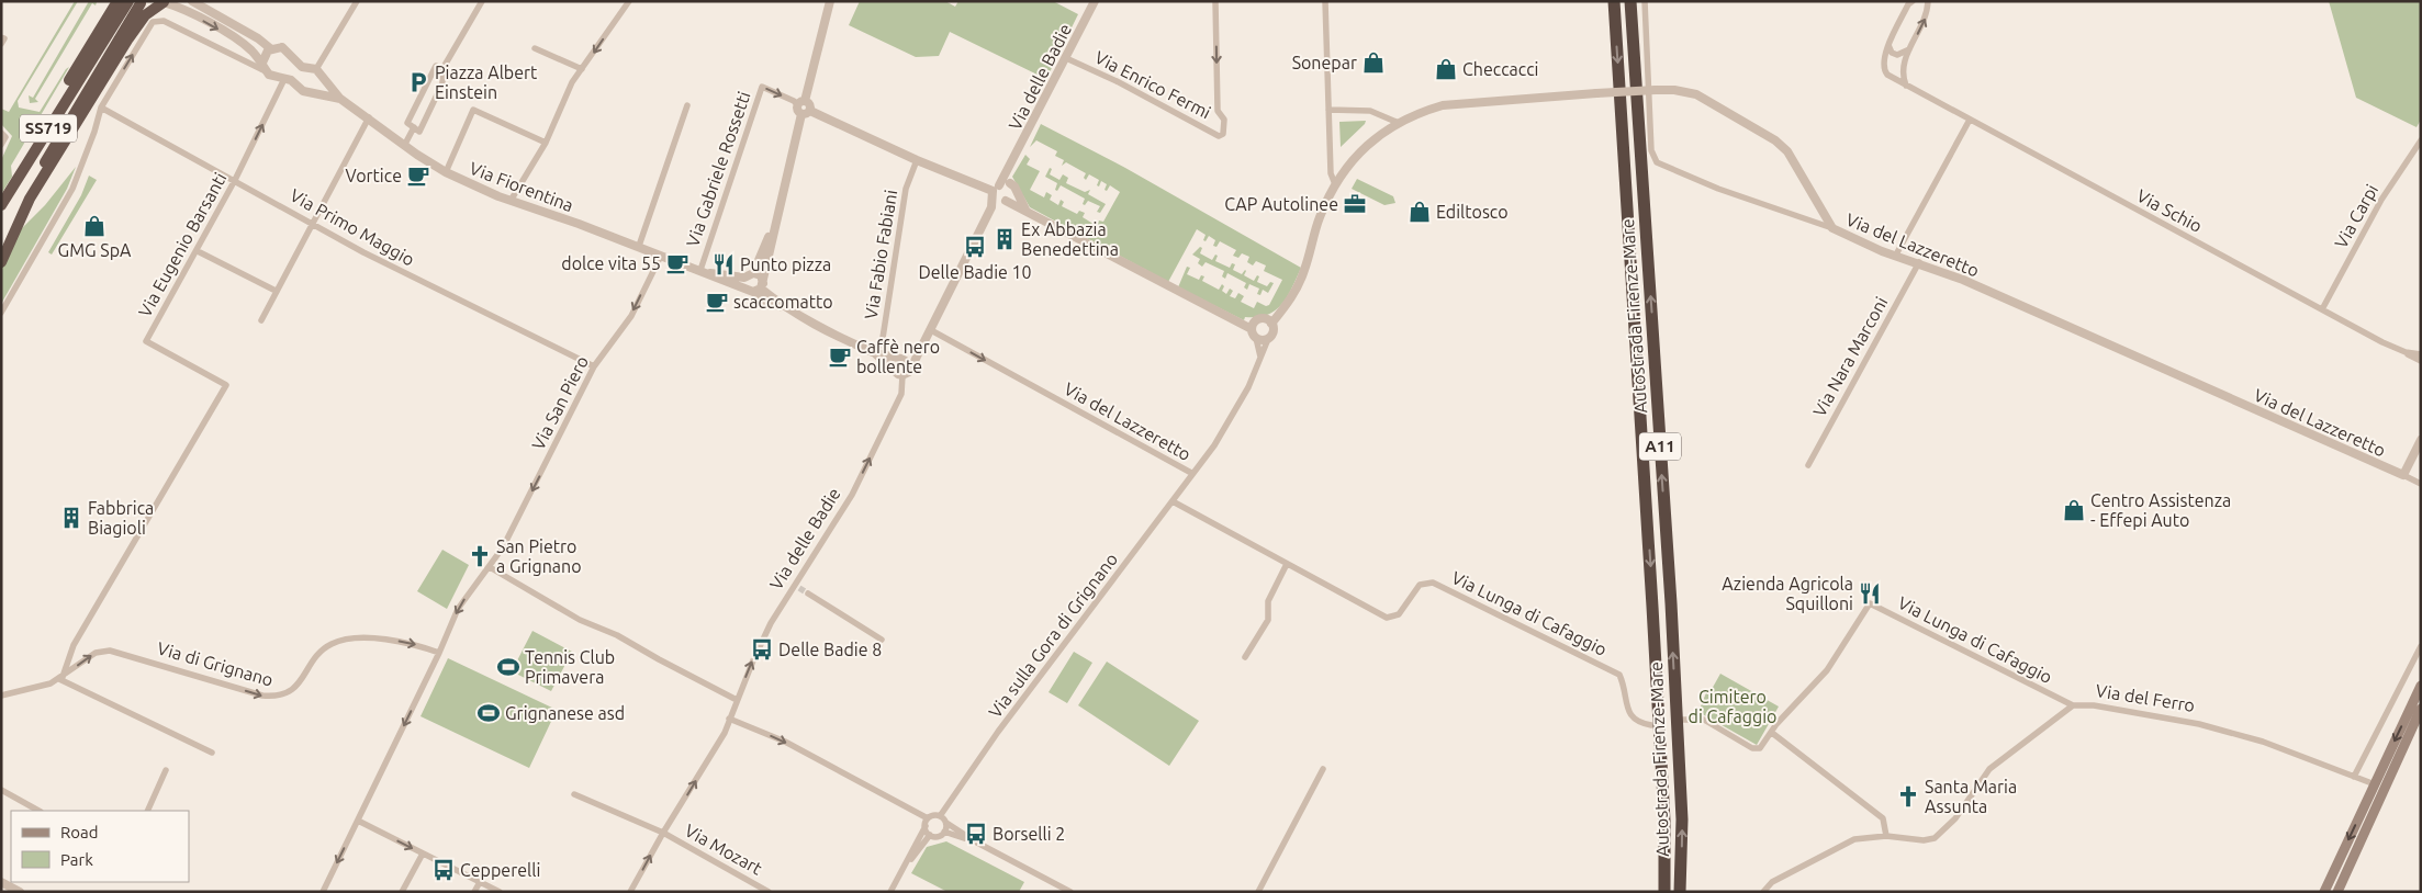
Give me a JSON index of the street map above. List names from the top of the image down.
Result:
{
  "streets": {
    "highway": ["SS719", "Autostrada Firenze-Mare", "A11"],
    "street": [
      "Via delle Badie",
      "Via Enrico Fermi",
      "Via Gabriele Rossetti",
      "Via Fiorentina",
      "Via Schio",
      "Via Carpi",
      "Via Primo Maggio",
      "Via Eugenio Barsanti",
      "Via del Lazzeretto",
      "Via Fabio Fabiani",
      "Via Nara Marconi",
      "Via San Piero",
      "Via Lunga di Cafaggio",
      "Via sulla Gora di Grignano",
      "Via di Grignano",
      "Via del Ferro",
      "Via Mozart"
    ]
  },
  "crossings": [
    ["Via delle Badie", "Via Enrico Fermi"],
    ["Via delle Badie", "Via Fiorentina"],
    ["Via delle Badie", "Via del Lazzeretto"],
    ["Via delle Badie", "Via Mozart"],
    ["Via Gabriele Rossetti", "Via Fiorentina"],
    ["Via Fiorentina", "Via Eugenio Barsanti"],
    ["Via Fiorentina", "Via Fabio Fabiani"],
    ["Via Fiorentina", "Via San Piero"],
    ["Via Schio", "Via Carpi"],
    ["Via Primo Maggio", "Via Eugenio Barsanti"],
    ["Via Primo Maggio", "Via San Piero"],
    ["Via Eugenio Barsanti", "Via di Grignano"],
    ["Via del Lazzeretto", "Via Nara Marconi"],
    ["Via del Lazzeretto", "Via sulla Gora di Grignano"],
    ["Via Lunga di Cafaggio", "Via sulla Gora di Grignano"],
    ["Via Lunga di Cafaggio", "Via del Ferro"]
  ],
  "one_way": ["Via delle Badie", "Via San Piero", "Via di Grignano"],
  "parks": ["Cimitero di Cafaggio"],
  "places": {
    "shop": [
      "Sonepar",
      "Checcacci",
      "Ediltosco",
      "GMG SpA",
      "Centro Assistenza - Effepi Auto"
    ],
    "parking": ["Piazza Albert Einstein"],
    "cafe": [
      "Vortice",
      "dolce vita 55",
      "scaccomatto",
      "Caffè nero bollente"
    ],
    "office": ["CAP Autolinee"],
    "building": ["Ex Abbazia Benedettina", "Fabbrica Biagioli"],
    "bus stop": [
      "Delle Badie 10",
      "Delle Badie 8",
      "Borselli 2",
      "Cepperelli"
    ],
    "restaurant": ["Punto pizza", "Azienda Agricola Squilloni"],
    "church": ["San Pietro a Grignano", "Santa Maria Assunta"],
    "sports": ["Tennis Club Primavera", "Grignanese asd"]
  },
  "legend": ["Road", "Park"]
}
